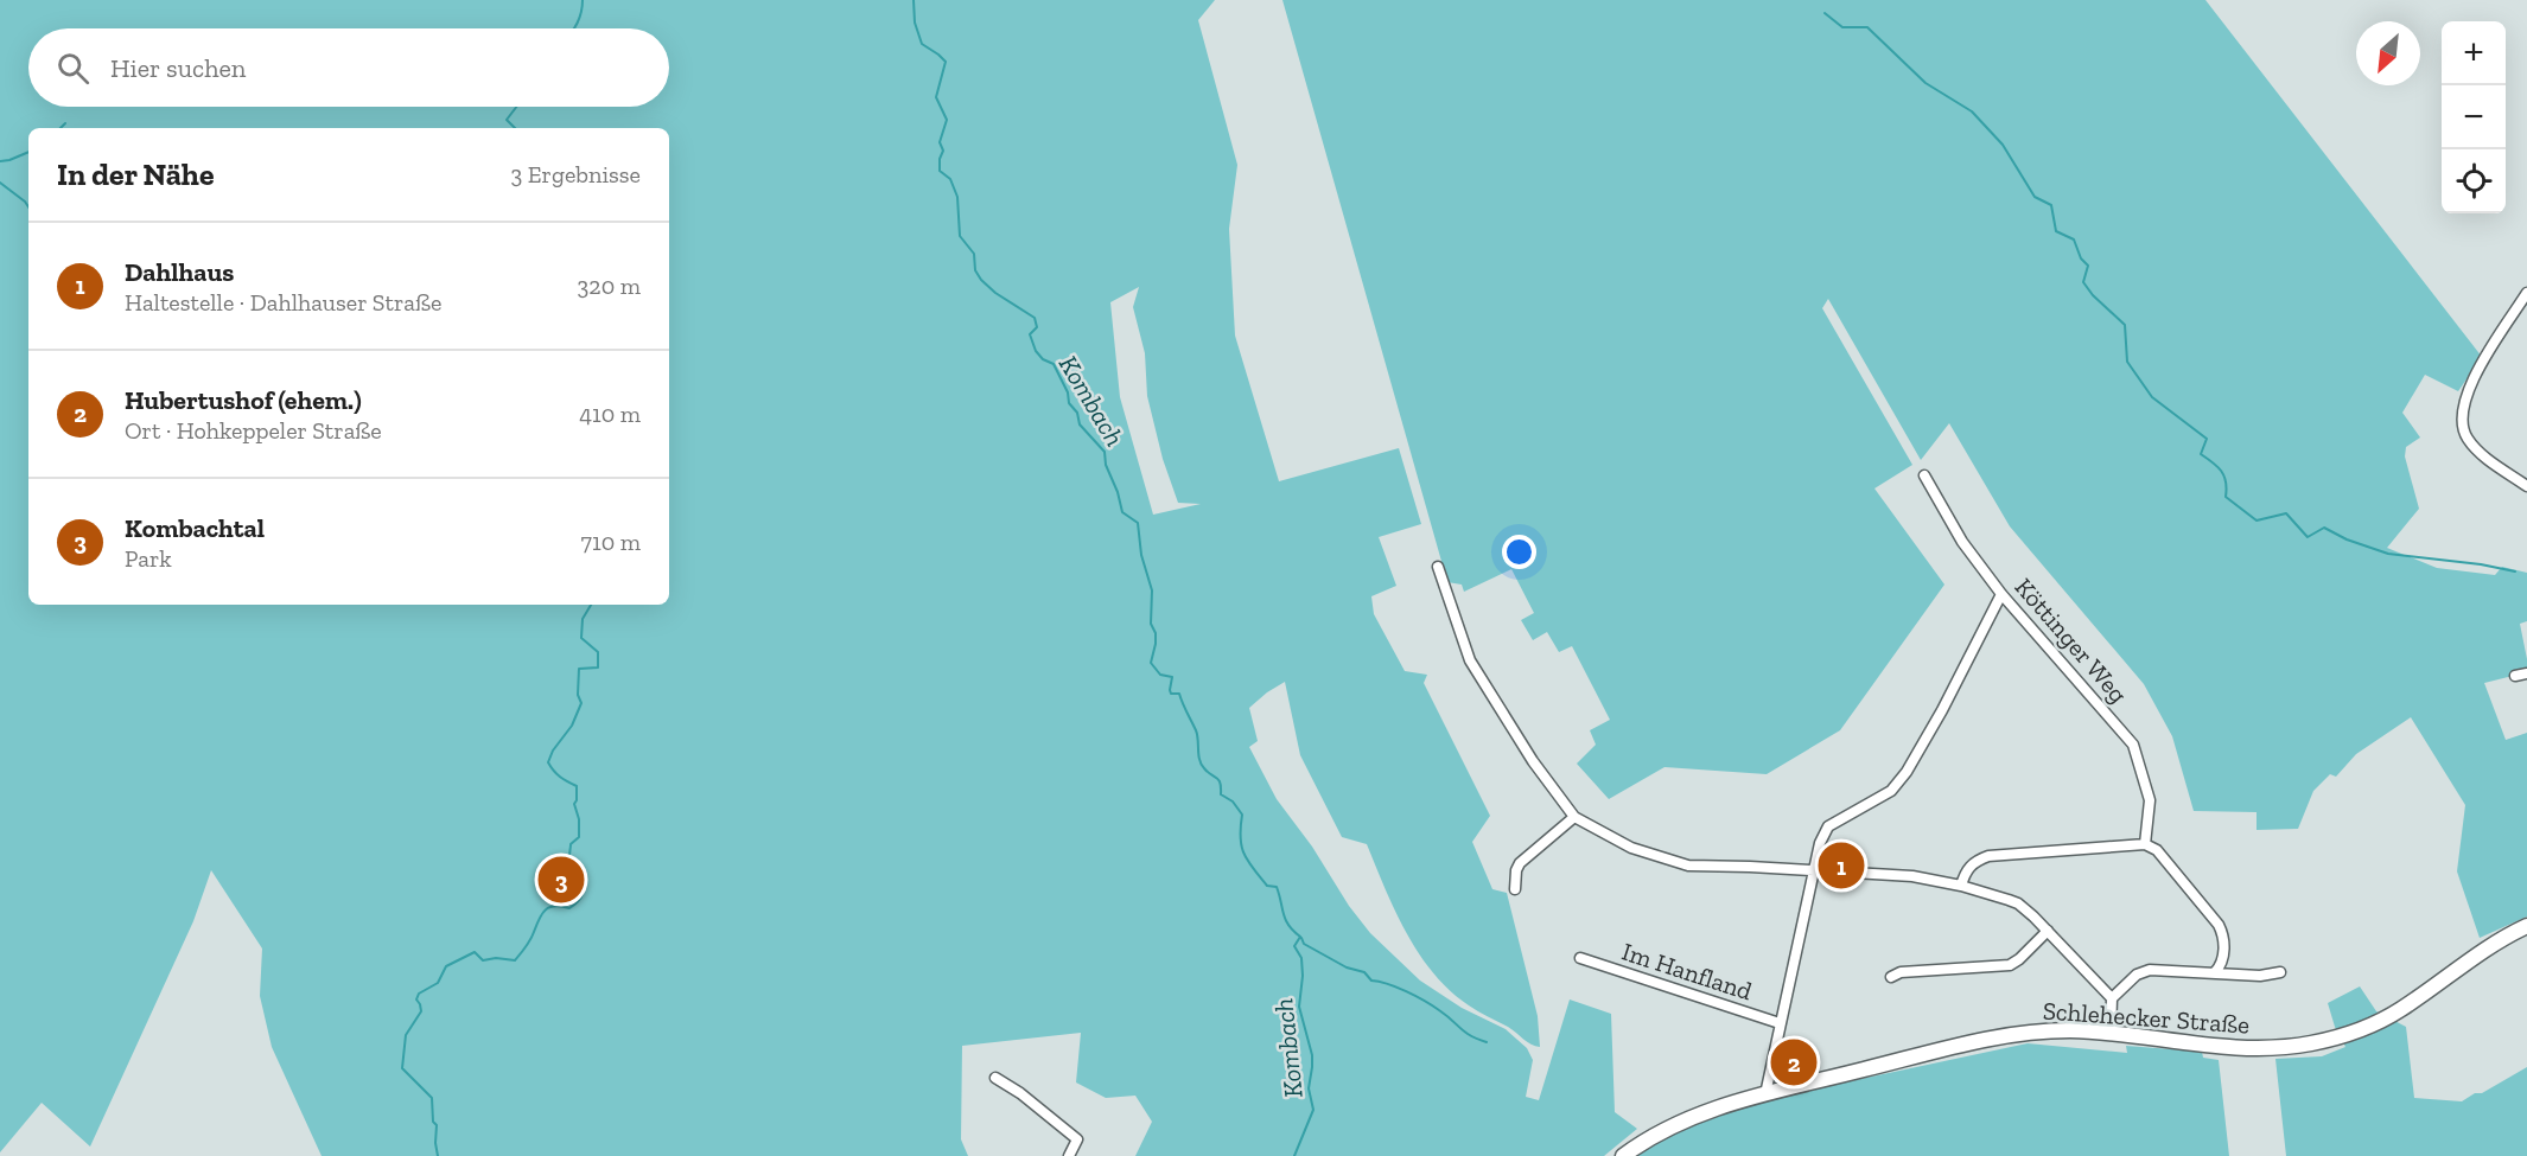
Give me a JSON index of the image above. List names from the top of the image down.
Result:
{
  "streets": {
    "main road": ["Schlehecker Straße"],
    "street": ["Köttinger Weg", "Im Hanfland"]
  },
  "water": ["Kombach"],
  "north": "bottom left",
  "page": {
    "map_buttons": ["+", "−"],
    "search": "Hier suchen",
    "heading": ["In der Nähe", "3 Ergebnisse"],
    "list": [
      {
        "mark": "1",
        "name": "Dahlhaus",
        "note": "Haltestelle · Dahlhauser Straße",
        "value": "320 m"
      },
      {
        "mark": "2",
        "name": "Hubertushof (ehem.)",
        "note": "Ort · Hohkeppeler Straße",
        "value": "410 m"
      },
      {
        "mark": "3",
        "name": "Kombachtal",
        "note": "Park",
        "value": "710 m"
      }
    ],
    "pins": ["1", "3", "2"]
  }
}
